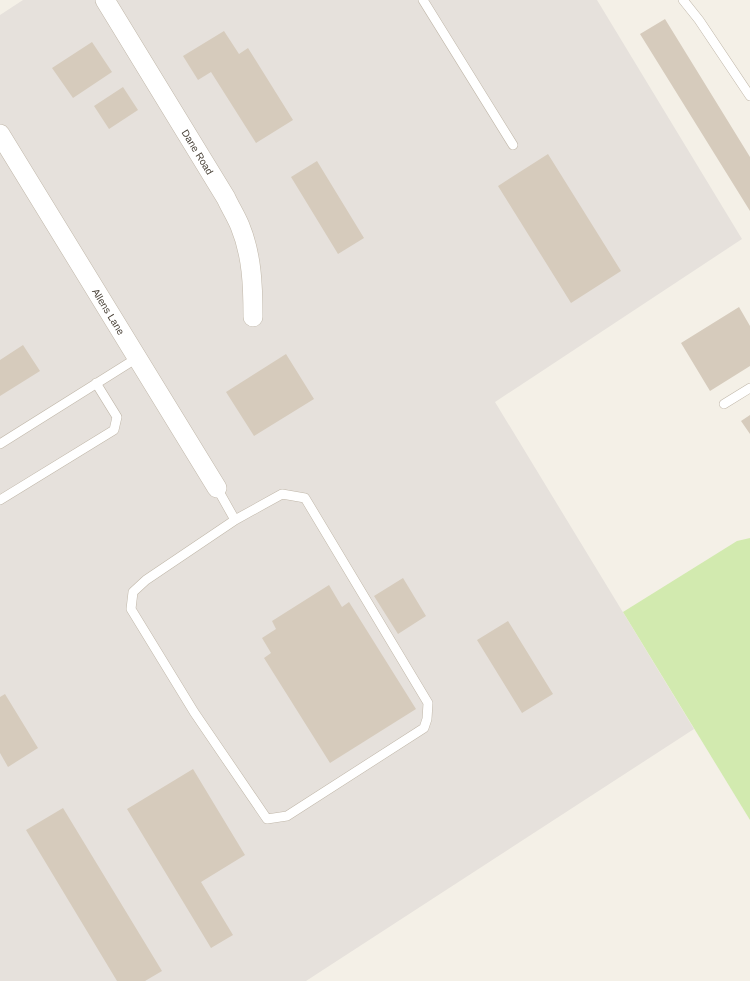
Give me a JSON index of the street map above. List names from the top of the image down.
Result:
{
  "streets": {
    "street": ["Dane Road", "Allens Lane"]
  }
}
